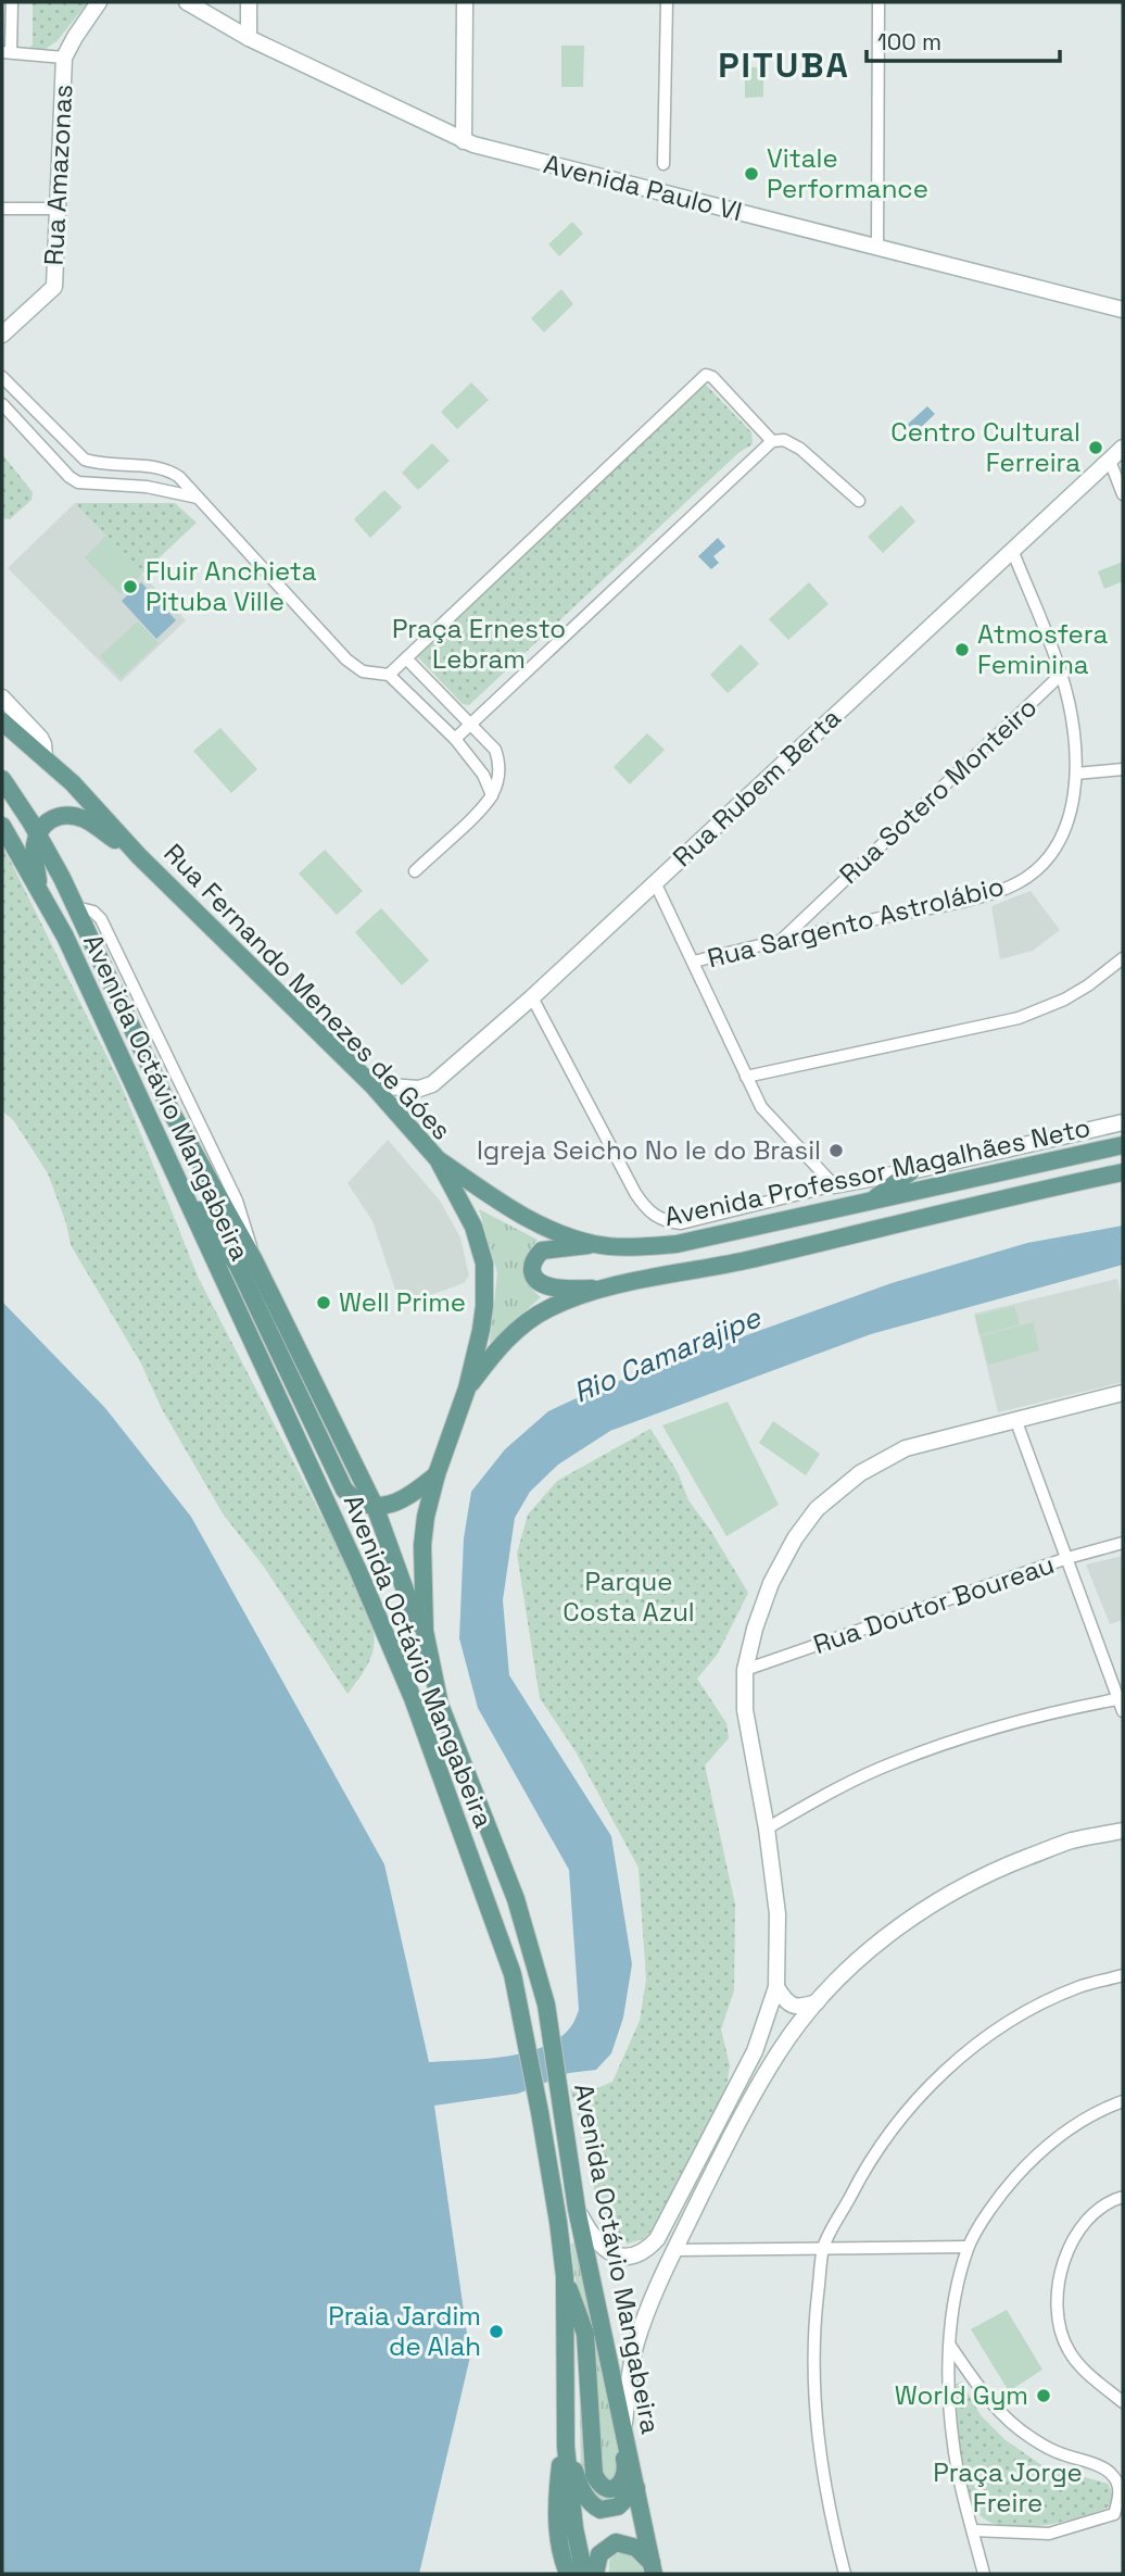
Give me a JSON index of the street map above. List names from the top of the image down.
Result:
{
  "streets": {
    "main road": ["Rua Fernando Menezes de Góes", "Avenida Octávio Mangabeira", "Avenida Professor Magalhães Neto"],
    "street": [
      "Rua Amazonas",
      "Avenida Paulo VI",
      "Rua Rubem Berta",
      "Rua Sotero Monteiro",
      "Rua Sargento Astrolábio",
      "Rua Doutor Boureau"
    ]
  },
  "crossings": [
    ["Rua Rubem Berta", "Rua Sargento Astrolábio"],
    ["Rua Rubem Berta", "Rua Fernando Menezes de Góes"],
    ["Rua Rubem Berta", "Avenida Professor Magalhães Neto"],
    ["Rua Sotero Monteiro", "Rua Sargento Astrolábio"],
    ["Rua Fernando Menezes de Góes", "Avenida Octávio Mangabeira"],
    ["Rua Fernando Menezes de Góes", "Avenida Professor Magalhães Neto"],
    ["Avenida Octávio Mangabeira", "Avenida Professor Magalhães Neto"]
  ],
  "districts": ["PITUBA"],
  "water": ["Rio Camarajipe"],
  "parks": ["Praça Ernesto Lebram", "Parque Costa Azul", "Praça Jorge Freire"],
  "places": [
    "Vitale Performance",
    "Centro Cultural Ferreira",
    "Fluir Anchieta Pituba Ville",
    "Atmosfera Feminina",
    "Igreja Seicho No Ie do Brasil",
    "Well Prime",
    "Praia Jardim de Alah",
    "World Gym"
  ],
  "scale_bar": "100 m"
}
